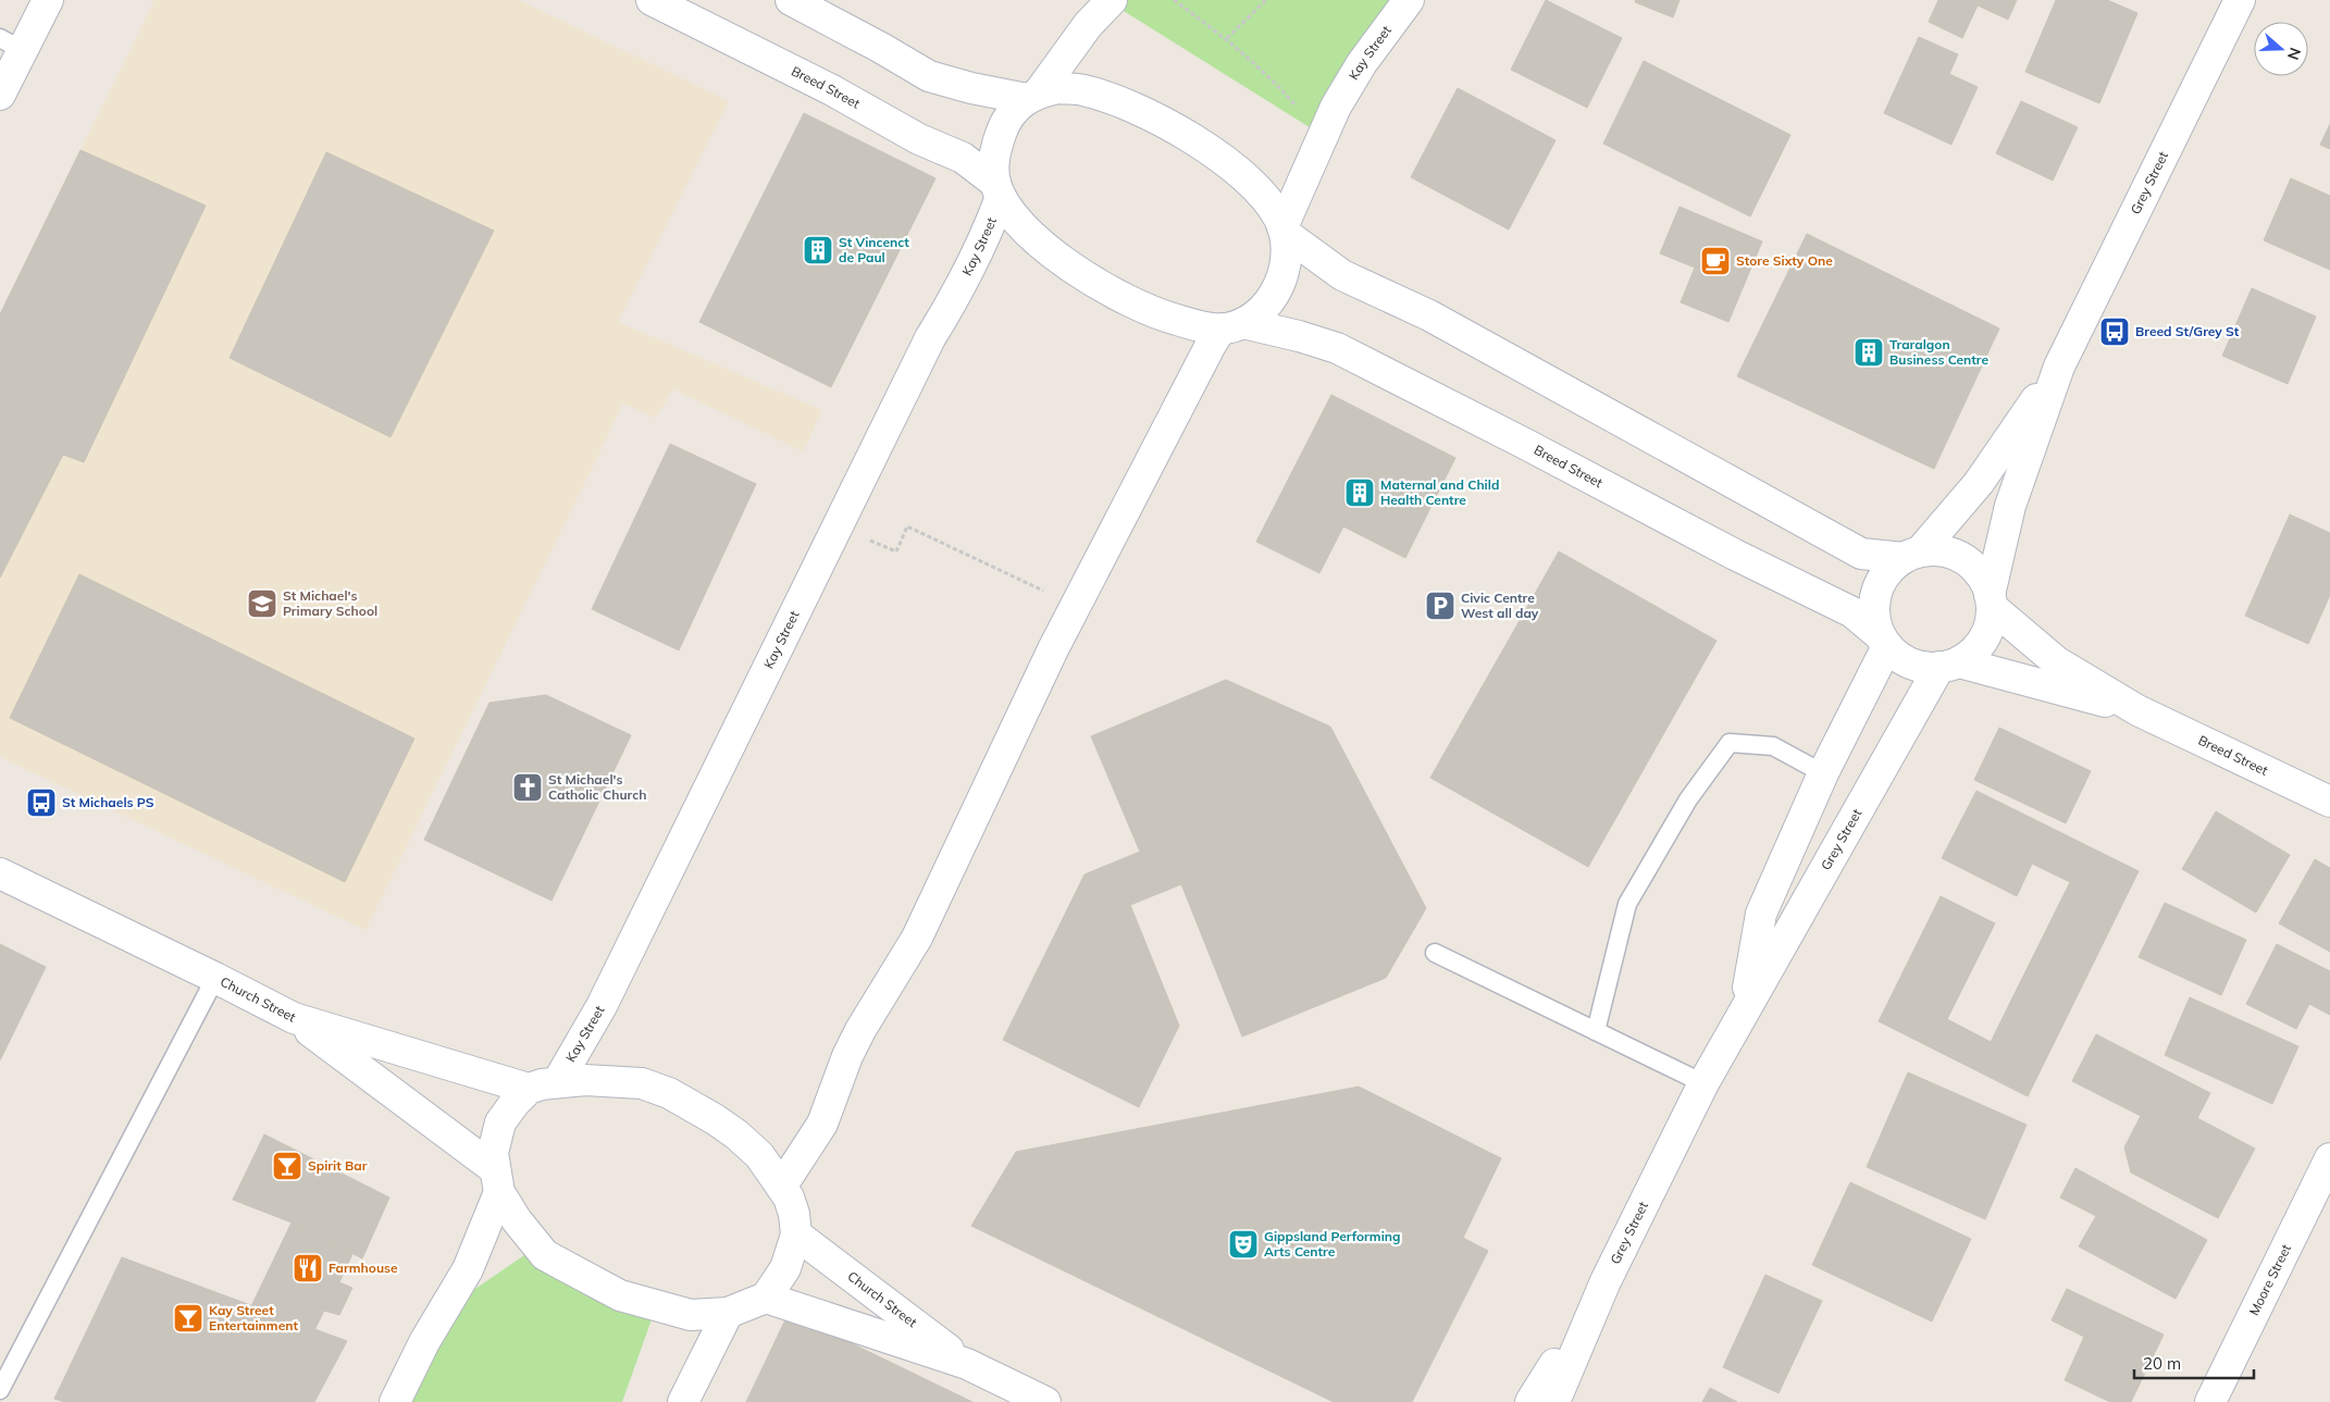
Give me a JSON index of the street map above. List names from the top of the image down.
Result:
{
  "streets": {
    "street": [
      "Kay Street",
      "Breed Street",
      "Grey Street",
      "Church Street",
      "Moore Street"
    ]
  },
  "crossings": [
    ["Kay Street", "Breed Street"],
    ["Breed Street", "Grey Street"]
  ],
  "places": {
    "building": ["St Vincenct de Paul", "Traralgon Business Centre", "Maternal and Child Health Centre"],
    "cafe": ["Store Sixty One"],
    "bus stop": ["Breed St/Grey St", "St Michaels PS"],
    "school or university": ["St Michael's Primary School"],
    "parking": ["Civic Centre West all day"],
    "church": ["St Michael's Catholic Church"],
    "bar": ["Spirit Bar", "Kay Street Entertainment"],
    "theatre": ["Gippsland Performing Arts Centre"],
    "restaurant": ["Farmhouse"]
  },
  "scale_bar": "20 m",
  "north": "right"
}
